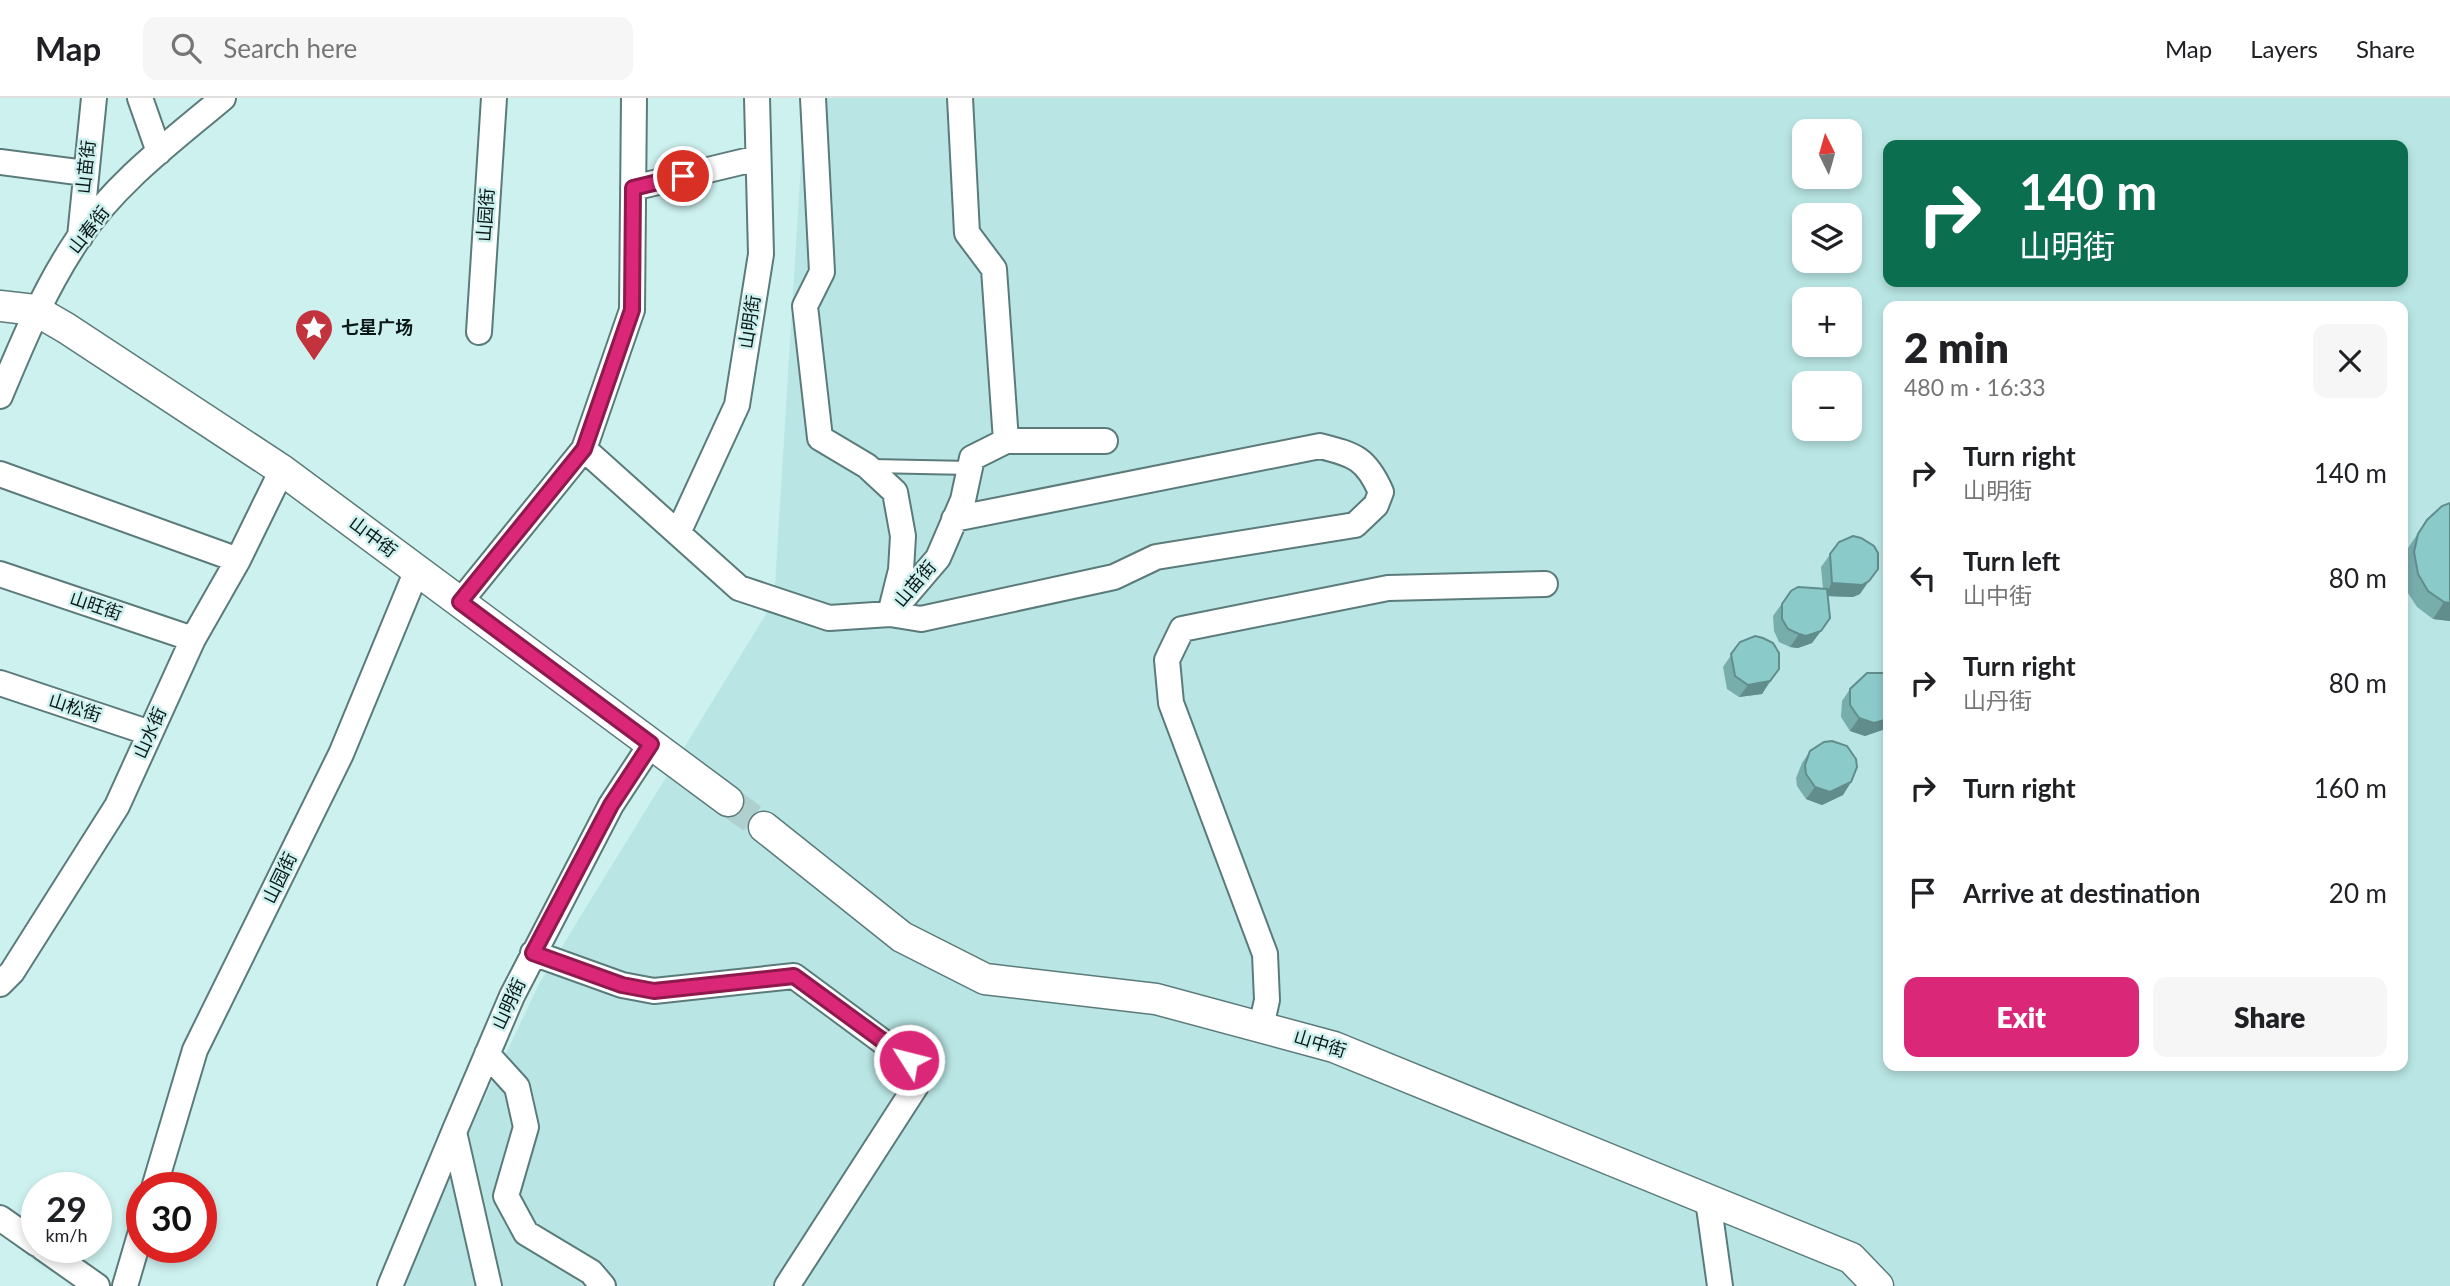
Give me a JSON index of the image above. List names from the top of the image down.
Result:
{
  "streets": {
    "street": [
      "山苗街",
      "山园街",
      "山春街",
      "山明街",
      "山中街",
      "山旺街",
      "山松街",
      "山水街"
    ]
  },
  "crossings": [
    ["山苗街", "山春街"],
    ["山苗街", "山明街"],
    ["山园街", "山中街"],
    ["山春街", "山中街"],
    ["山明街", "山中街"],
    ["山中街", "山水街"],
    ["山旺街", "山水街"],
    ["山松街", "山水街"]
  ],
  "places": {
    "place": ["七星广场"]
  },
  "north": "top",
  "page": {
    "header": "Map",
    "search": "Search here",
    "nav": ["Map", "Layers", "Share"],
    "map_buttons": ["+", "−"],
    "turn": ["140 m", "山明街"],
    "heading": ["2 min", "480 m · 16:33"],
    "list": [
      {
        "name": "Turn right",
        "note": "山明街",
        "value": "140 m"
      },
      {
        "name": "Turn left",
        "note": "山中街",
        "value": "80 m"
      },
      {
        "name": "Turn right",
        "note": "山丹街",
        "value": "80 m"
      },
      {
        "name": "Turn right",
        "value": "160 m"
      },
      {
        "name": "Arrive at destination",
        "value": "20 m"
      }
    ],
    "buttons": ["Exit", "Share"],
    "speed": "29 km/h",
    "limit": "30"
  }
}
